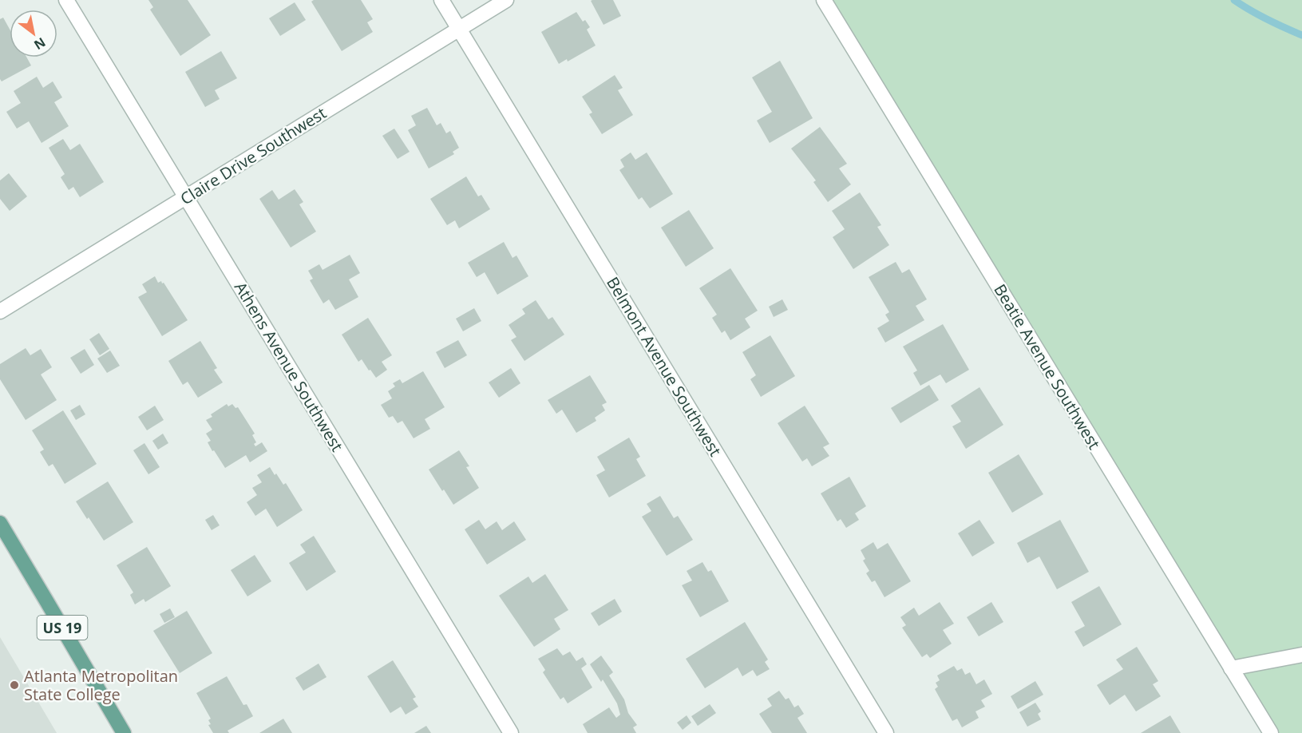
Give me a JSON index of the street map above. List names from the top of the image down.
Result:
{
  "streets": {
    "main road": ["US 19"],
    "street": [
      "Claire Drive Southwest",
      "Athens Avenue Southwest",
      "Belmont Avenue Southwest",
      "Beatie Avenue Southwest"
    ]
  },
  "crossings": [
    ["Claire Drive Southwest", "Athens Avenue Southwest"],
    ["Claire Drive Southwest", "Belmont Avenue Southwest"]
  ],
  "places": ["Atlanta Metropolitan State College"],
  "north": "bottom right"
}
